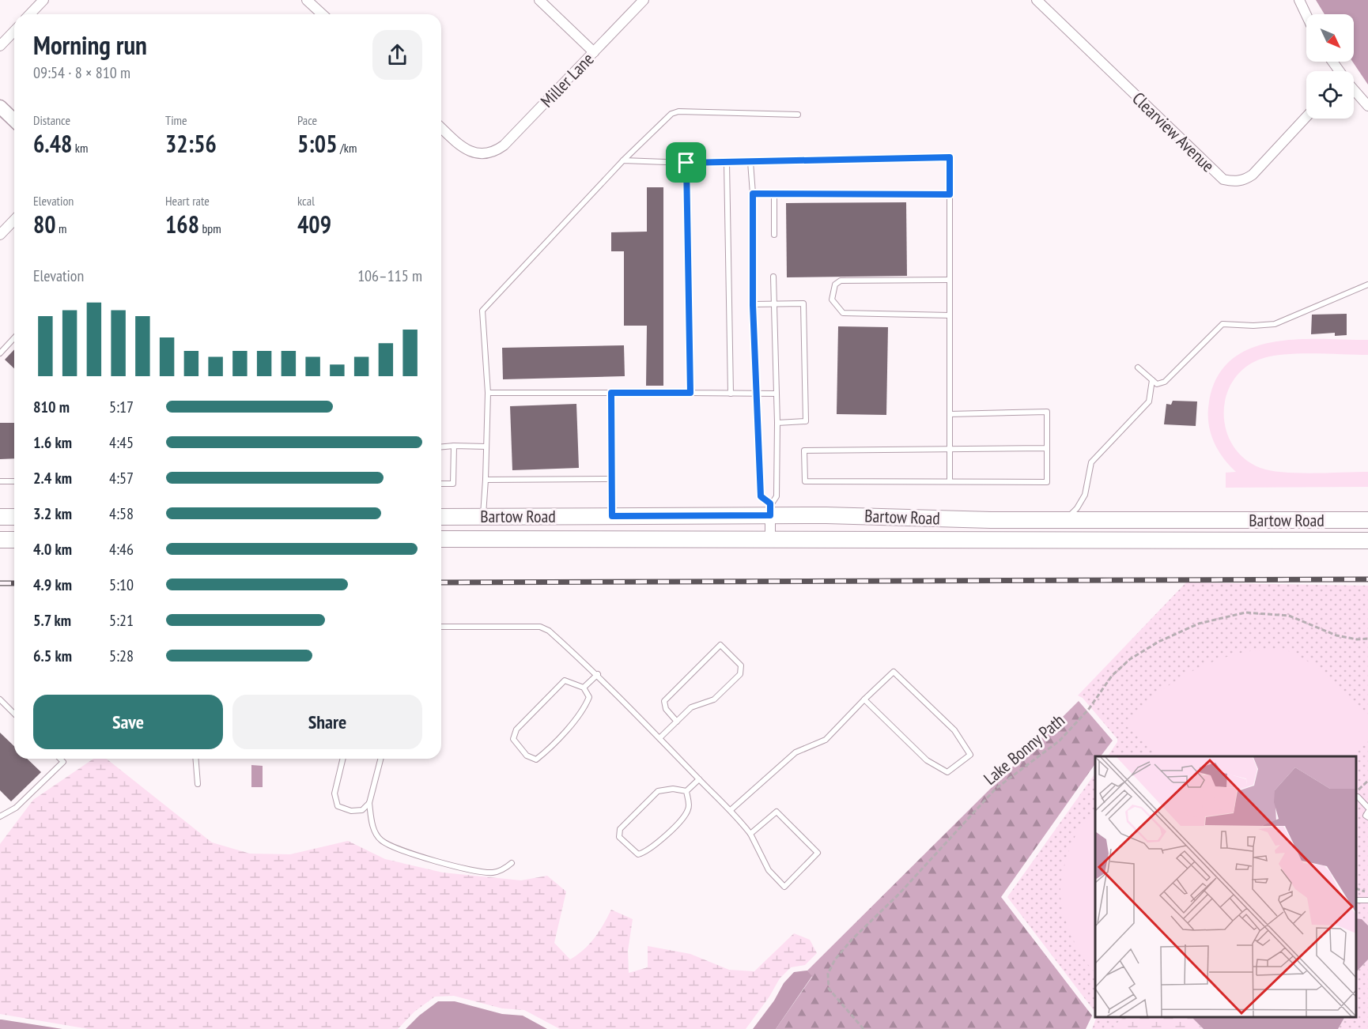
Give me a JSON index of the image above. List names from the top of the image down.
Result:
{
  "streets": {
    "main road": ["Bartow Road"],
    "street": ["Miller Lane", "Clearview Avenue"],
    "path": ["Lake Bonny Path"]
  },
  "north": "bottom right",
  "page": {
    "heading": ["Morning run", "09:54 · 8 × 810 m"],
    "stats": [
      ["Distance", "6.48 km"],
      ["Time", "32:56"],
      ["Pace", "5:05 /km"],
      ["Elevation", "80 m"],
      ["Heart rate", "168 bpm"],
      ["kcal", "409"]
    ],
    "chart": ["Elevation", "106–115 m"],
    "list": [
      {
        "name": "810 m",
        "note": "5:17"
      },
      {
        "name": "1.6 km",
        "note": "4:45"
      },
      {
        "name": "2.4 km",
        "note": "4:57"
      },
      {
        "name": "3.2 km",
        "note": "4:58"
      },
      {
        "name": "4.0 km",
        "note": "4:46"
      },
      {
        "name": "4.9 km",
        "note": "5:10"
      },
      {
        "name": "5.7 km",
        "note": "5:21"
      },
      {
        "name": "6.5 km",
        "note": "5:28"
      }
    ],
    "buttons": ["Save", "Share"]
  }
}
